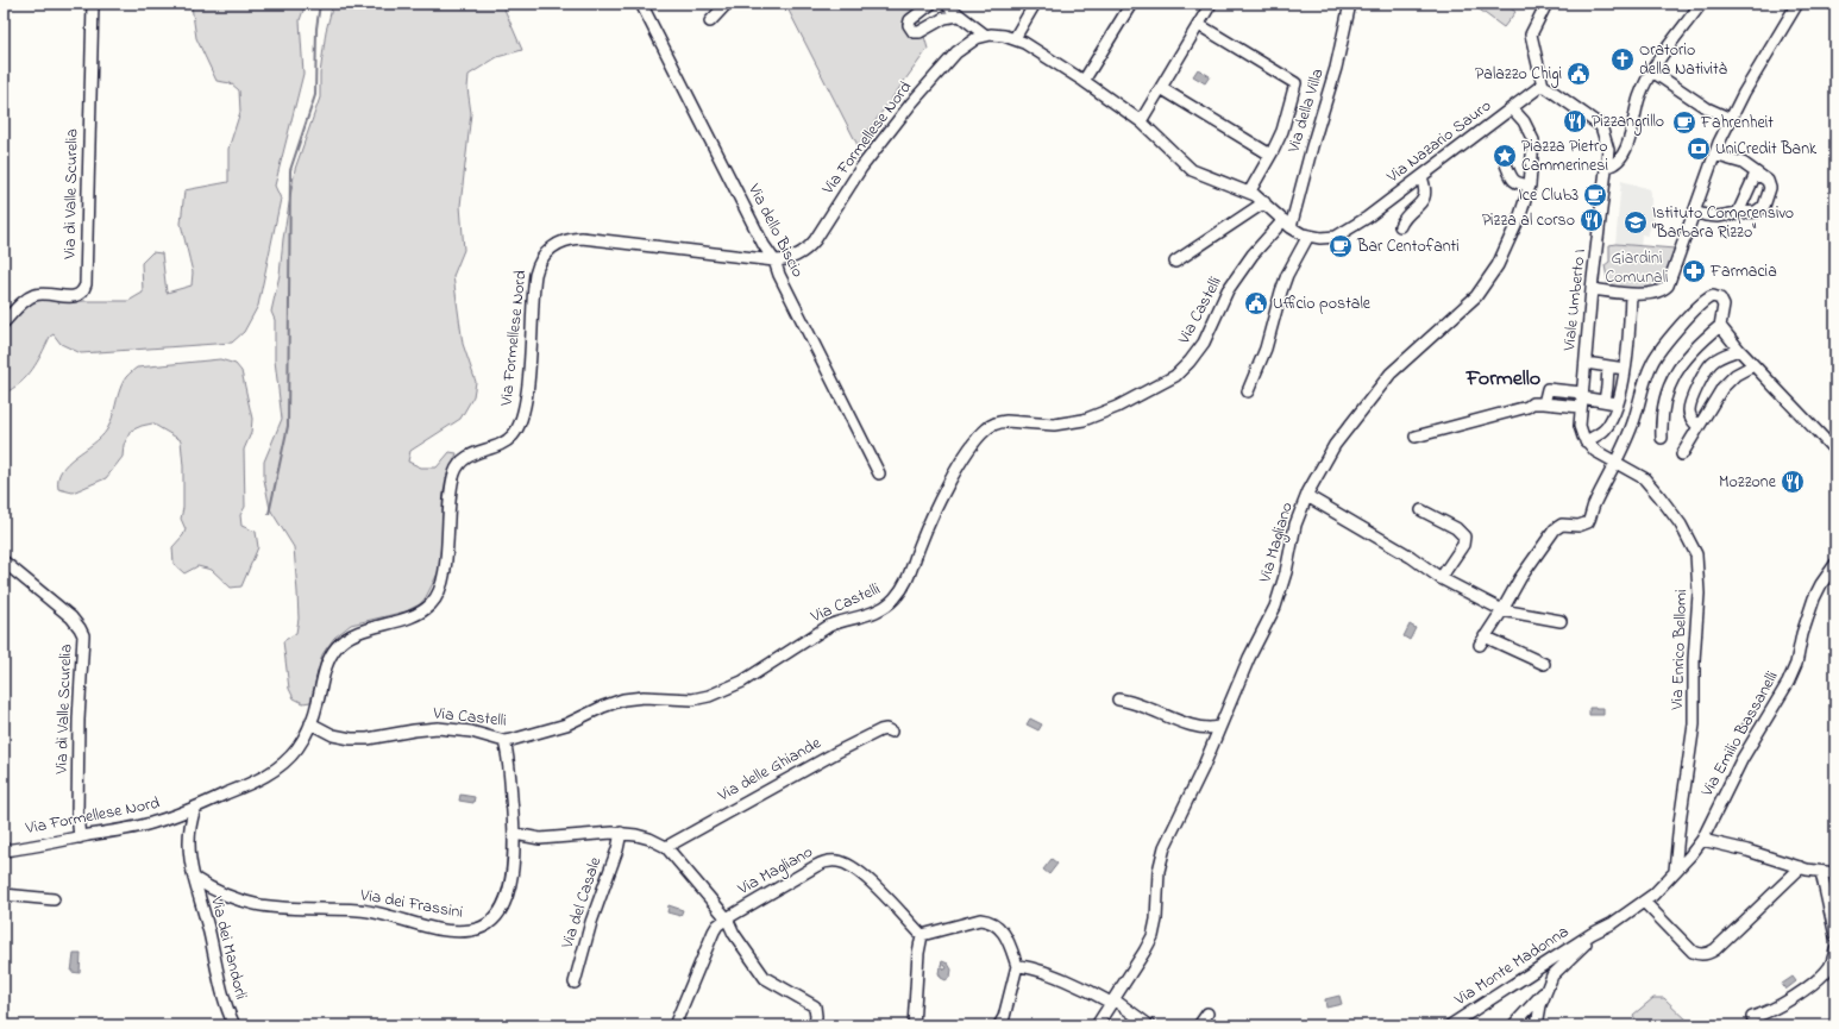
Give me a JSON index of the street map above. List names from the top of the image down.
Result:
{
  "streets": {
    "street": [
      "Via della Villa",
      "Via Formellese Nord",
      "Via Nazario Sauro",
      "Via di Valle Scurelia",
      "Via dello Biscio",
      "Viale Umberto I",
      "Via Castelli",
      "Via Magliano",
      "Via Enrico Bellomi",
      "Via Emilio Bassanelli",
      "Via delle Ghiande",
      "Via del Casale",
      "Via dei Frassini",
      "Via dei Mandorli",
      "Via Monte Madonna"
    ]
  },
  "crossings": [
    ["Via della Villa", "Via Formellese Nord"],
    ["Via della Villa", "Via Nazario Sauro"],
    ["Via della Villa", "Via Castelli"],
    ["Via Formellese Nord", "Via Nazario Sauro"],
    ["Via Formellese Nord", "Via di Valle Scurelia"],
    ["Via Formellese Nord", "Via dello Biscio"],
    ["Via Formellese Nord", "Via Castelli"],
    ["Via Formellese Nord", "Via dei Mandorli"],
    ["Via Nazario Sauro", "Viale Umberto I"],
    ["Via Nazario Sauro", "Via Castelli"],
    ["Via Nazario Sauro", "Via Magliano"],
    ["Via Castelli", "Via dei Frassini"],
    ["Via Enrico Bellomi", "Via Emilio Bassanelli"],
    ["Via Emilio Bassanelli", "Via Monte Madonna"],
    ["Via dei Frassini", "Via dei Mandorli"]
  ],
  "districts": ["Formello"],
  "parks": ["Giardini Comunali"],
  "places": {
    "church": ["Oratorio della Natività"],
    "public building": ["Palazzo Chigi", "Ufficio postale"],
    "restaurant": ["Pizzangrillo", "Pizza al corso", "Mozzone"],
    "cafe": ["Fahrenheit", "Ice Club3", "Bar Centofanti"],
    "bank": ["UniCredit Bank"],
    "place": ["Piazza Pietro Cammerinesi"],
    "school or university": ["Istituto Comprensivo \"Barbara Rizzo\""],
    "pharmacy": ["Farmacia"]
  }
}
